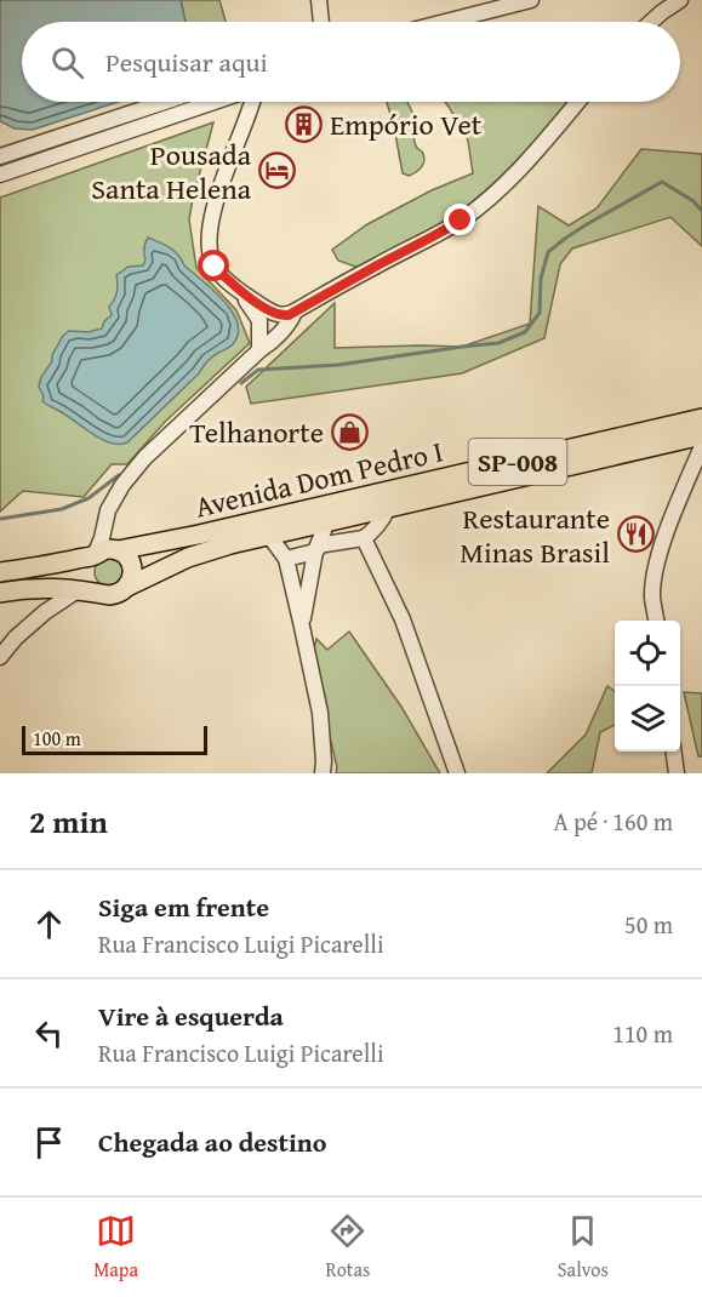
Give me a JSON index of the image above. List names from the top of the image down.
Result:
{
  "streets": {
    "main road": ["SP-008", "Avenida Dom Pedro I"]
  },
  "crossings": [
    ["SP-008", "Avenida Dom Pedro I"]
  ],
  "places": {
    "building": ["Empório Vet"],
    "hotel": ["Pousada Santa Helena"],
    "shop": ["Telhanorte"],
    "restaurant": ["Restaurante Minas Brasil"]
  },
  "scale_bar": "100 m",
  "page": {
    "search": "Pesquisar aqui",
    "scale": "100 m",
    "heading": ["2 min", "A pé · 160 m"],
    "list": [
      ["Siga em frente", "Rua Francisco Luigi Picarelli", "50 m"],
      ["Vire à esquerda", "Rua Francisco Luigi Picarelli", "110 m"],
      "Chegada ao destino"
    ],
    "nav": ["Mapa", "Rotas", "Salvos"]
  }
}
